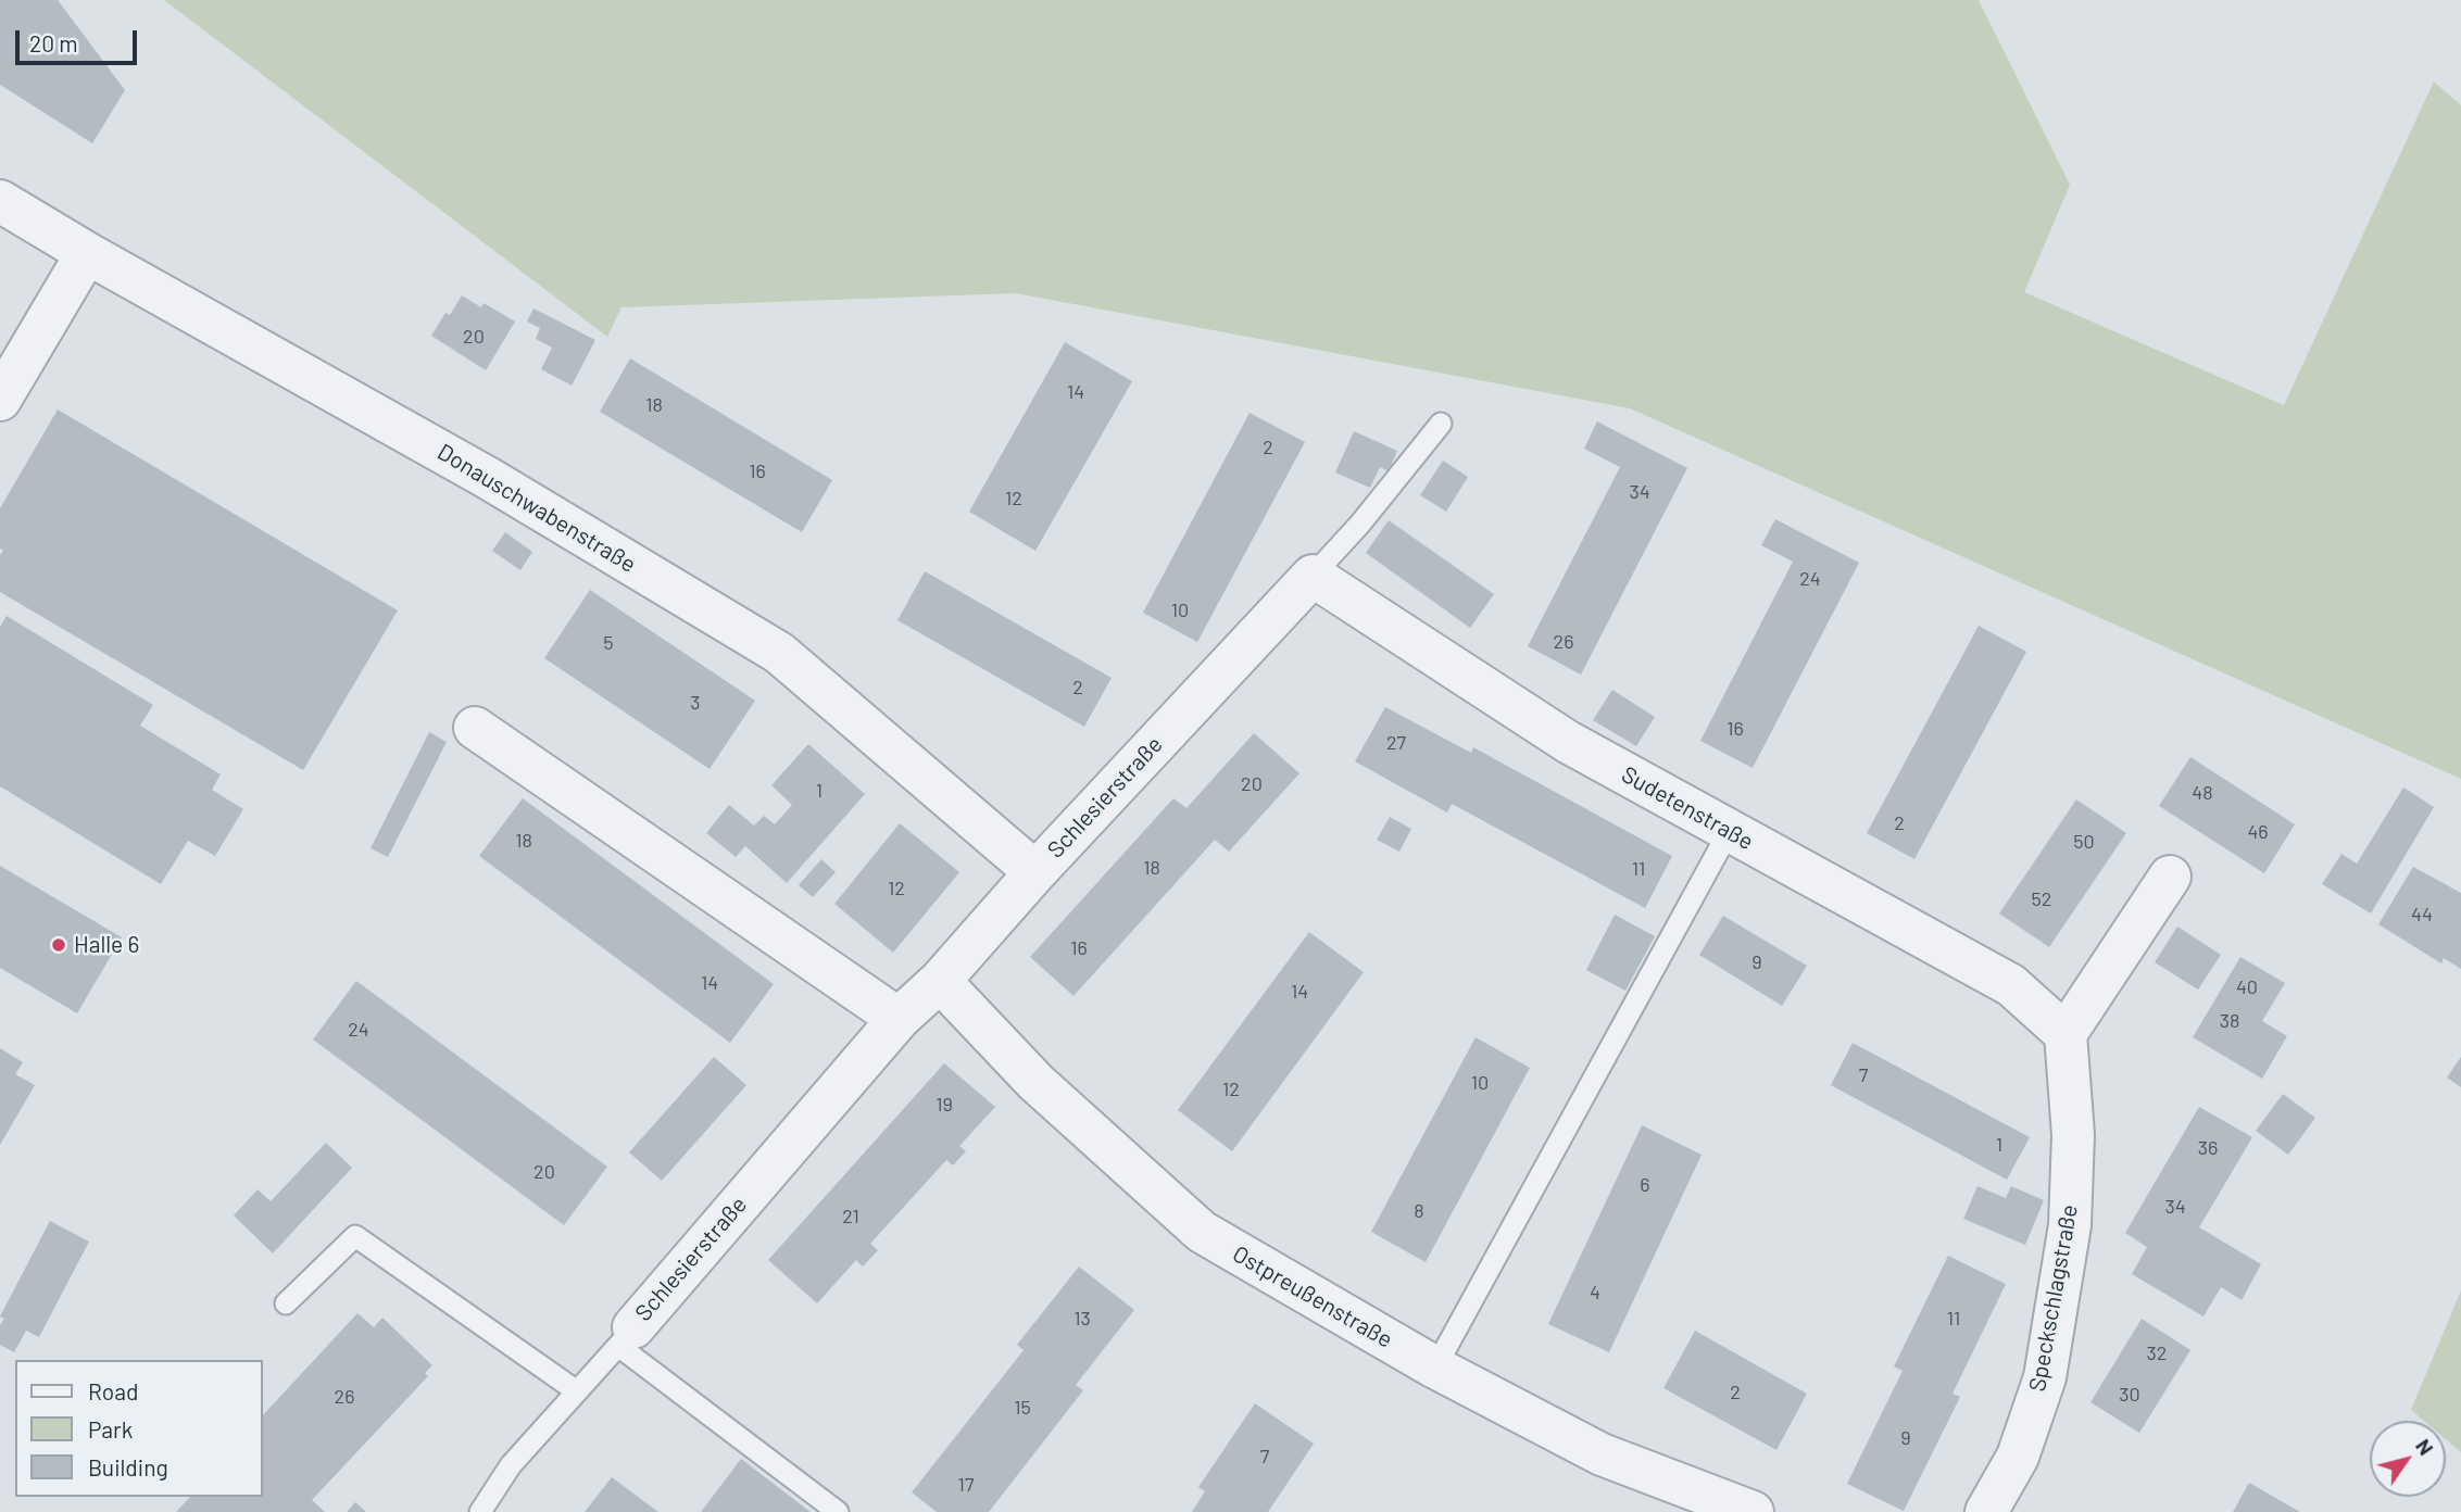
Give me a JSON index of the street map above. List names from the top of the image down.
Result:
{
  "streets": {
    "street": [
      "Donauschwabenstraße",
      "Schlesierstraße",
      "Sudetenstraße",
      "Ostpreußenstraße",
      "Speckschlagstraße"
    ]
  },
  "crossings": [
    ["Donauschwabenstraße", "Schlesierstraße"],
    ["Schlesierstraße", "Sudetenstraße"],
    ["Schlesierstraße", "Ostpreußenstraße"],
    ["Sudetenstraße", "Speckschlagstraße"]
  ],
  "places": ["Halle 6"],
  "house_numbers": [
    "20",
    "14",
    "18",
    "2",
    "16",
    "34",
    "12",
    "24",
    "10",
    "26",
    "5",
    "2",
    "3",
    "16",
    "27",
    "20",
    "1",
    "48",
    "2",
    "46",
    "18",
    "50",
    "18",
    "11",
    "12",
    "52",
    "44",
    "16",
    "9",
    "14",
    "40",
    "14",
    "38",
    "24",
    "7",
    "10",
    "12",
    "19",
    "1",
    "36",
    "20",
    "6",
    "34",
    "8",
    "21",
    "4",
    "13",
    "11",
    "32",
    "2",
    "30",
    "26",
    "15",
    "9",
    "7",
    "17"
  ],
  "legend": ["Road", "Park", "Building"],
  "scale_bar": "20 m",
  "north": "top right"
}
